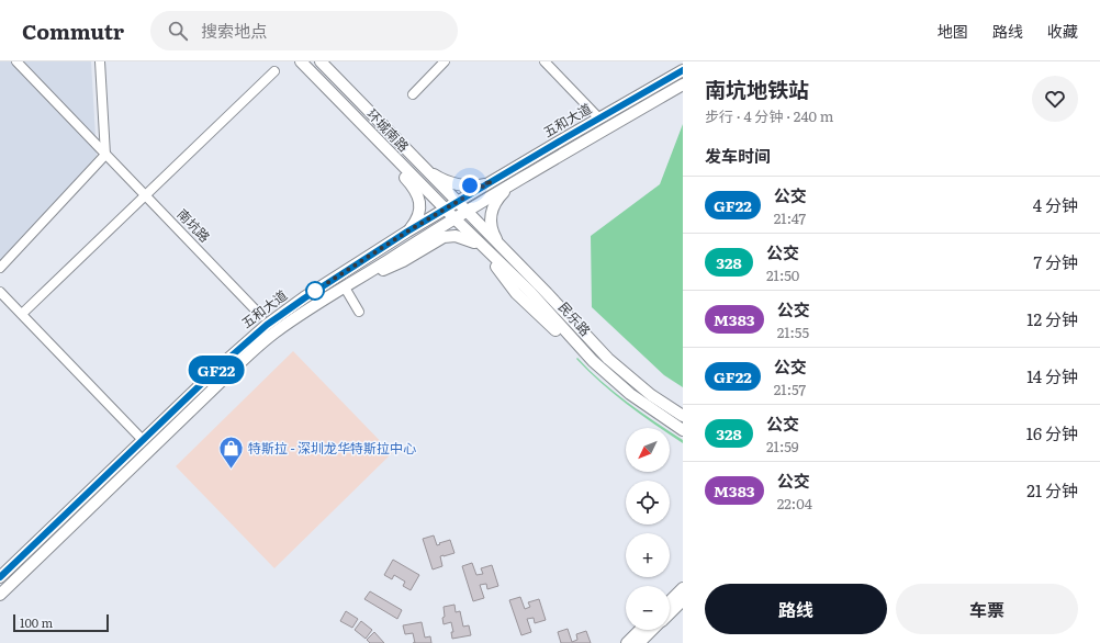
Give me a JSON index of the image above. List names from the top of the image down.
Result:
{
  "streets": {
    "main road": ["五和大道", "环城南路", "民乐路"],
    "street": ["南坑路"]
  },
  "crossings": [
    ["五和大道", "环城南路"],
    ["五和大道", "民乐路"],
    ["环城南路", "民乐路"]
  ],
  "places": {
    "shop": ["特斯拉 - 深圳龙华特斯拉中心"]
  },
  "lines": ["bus line GF22"],
  "scale_bar": "100 m",
  "north": "bottom left",
  "page": {
    "header": "Commutr",
    "search": "搜索地点",
    "nav": ["地图", "路线", "收藏"],
    "on_map": "GF22",
    "heading": [
      ["南坑地铁站", "步行 · 4 分钟 · 240 m"],
      "发车时间"
    ],
    "list": [
      {
        "mark": "GF22",
        "name": "公交",
        "note": "21:47",
        "value": "4 分钟"
      },
      {
        "mark": "328",
        "name": "公交",
        "note": "21:50",
        "value": "7 分钟"
      },
      {
        "mark": "M383",
        "name": "公交",
        "note": "21:55",
        "value": "12 分钟"
      },
      {
        "mark": "GF22",
        "name": "公交",
        "note": "21:57",
        "value": "14 分钟"
      },
      {
        "mark": "328",
        "name": "公交",
        "note": "21:59",
        "value": "16 分钟"
      },
      {
        "mark": "M383",
        "name": "公交",
        "note": "22:04",
        "value": "21 分钟"
      }
    ],
    "map_buttons": ["+", "−"],
    "buttons": ["路线", "车票"],
    "scale": "100 m"
  }
}
